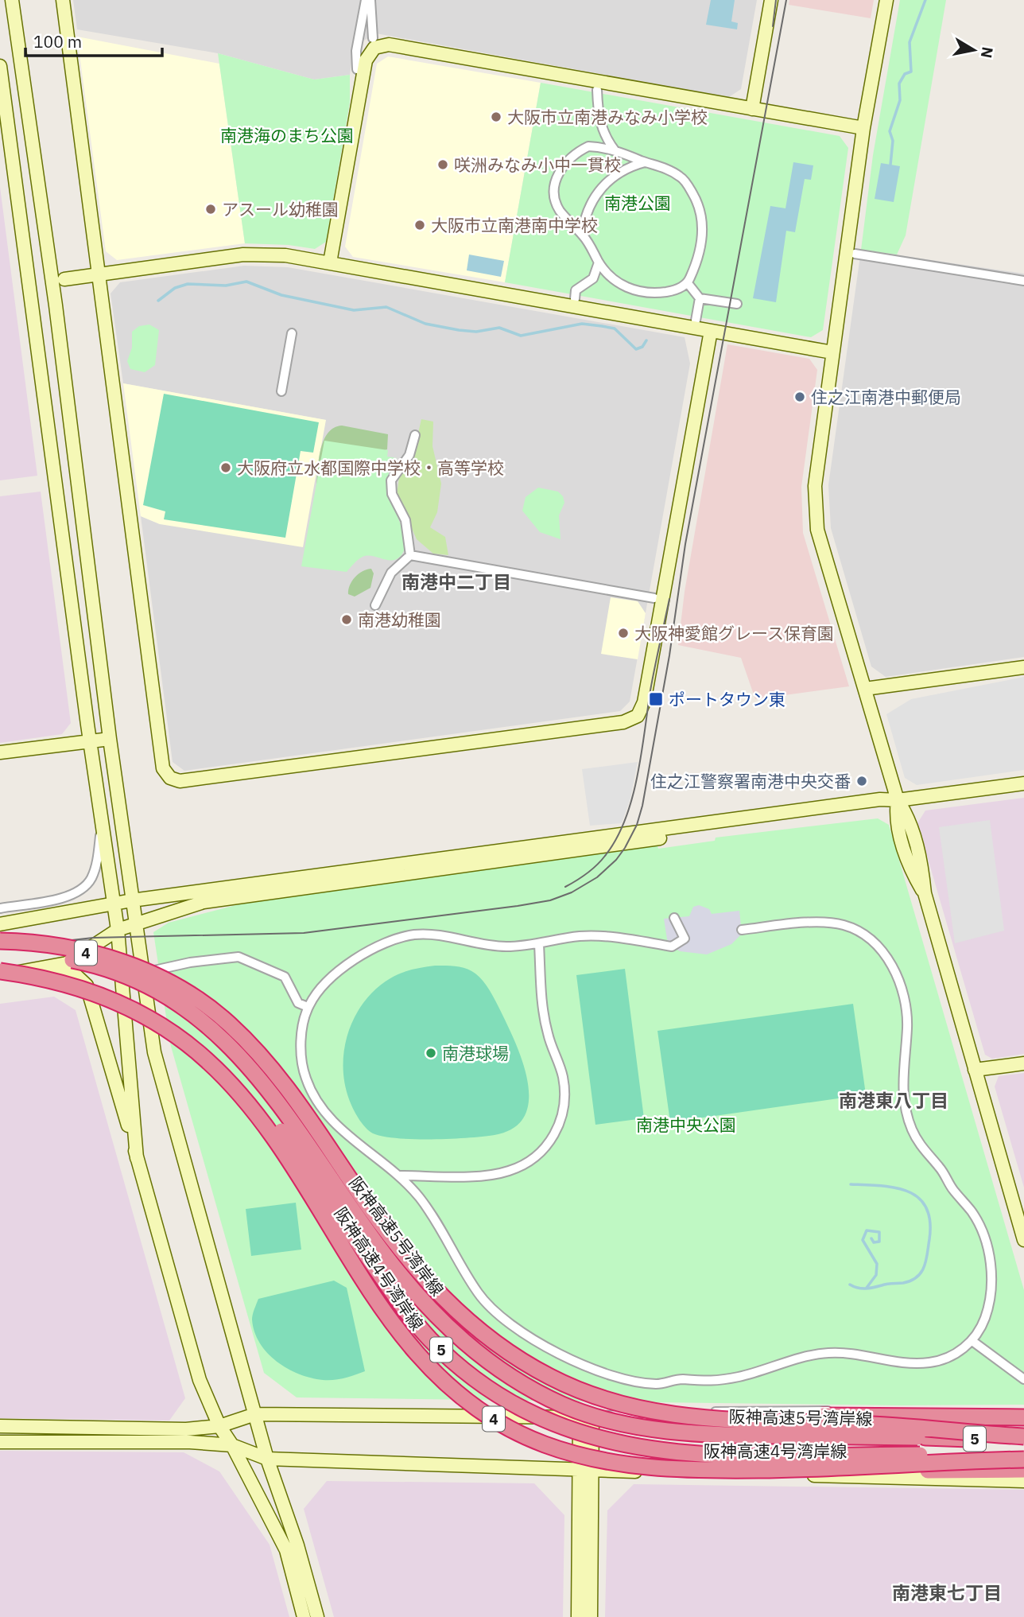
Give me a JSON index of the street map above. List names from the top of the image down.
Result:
{
  "streets": {
    "highway": [
      "4",
      "阪神高速5号湾岸線",
      "阪神高速4号湾岸線",
      "5"
    ]
  },
  "districts": ["南港中二丁目", "南港東八丁目", "南港東七丁目"],
  "parks": ["南港海のまち公園", "南港公園", "南港中央公園"],
  "places": {
    "other": [
      "大阪市立南港みなみ小学校",
      "咲洲みなみ小中一貫校",
      "アスール幼稚園",
      "大阪市立南港南中学校",
      "住之江南港中郵便局",
      "大阪府立水都国際中学校・高等学校",
      "南港幼稚園",
      "大阪神愛館グレース保育園",
      "住之江警察署南港中央交番",
      "南港球場"
    ],
    "transit": ["ポートタウン東"]
  },
  "scale_bar": "100 m",
  "north": "right"
}
